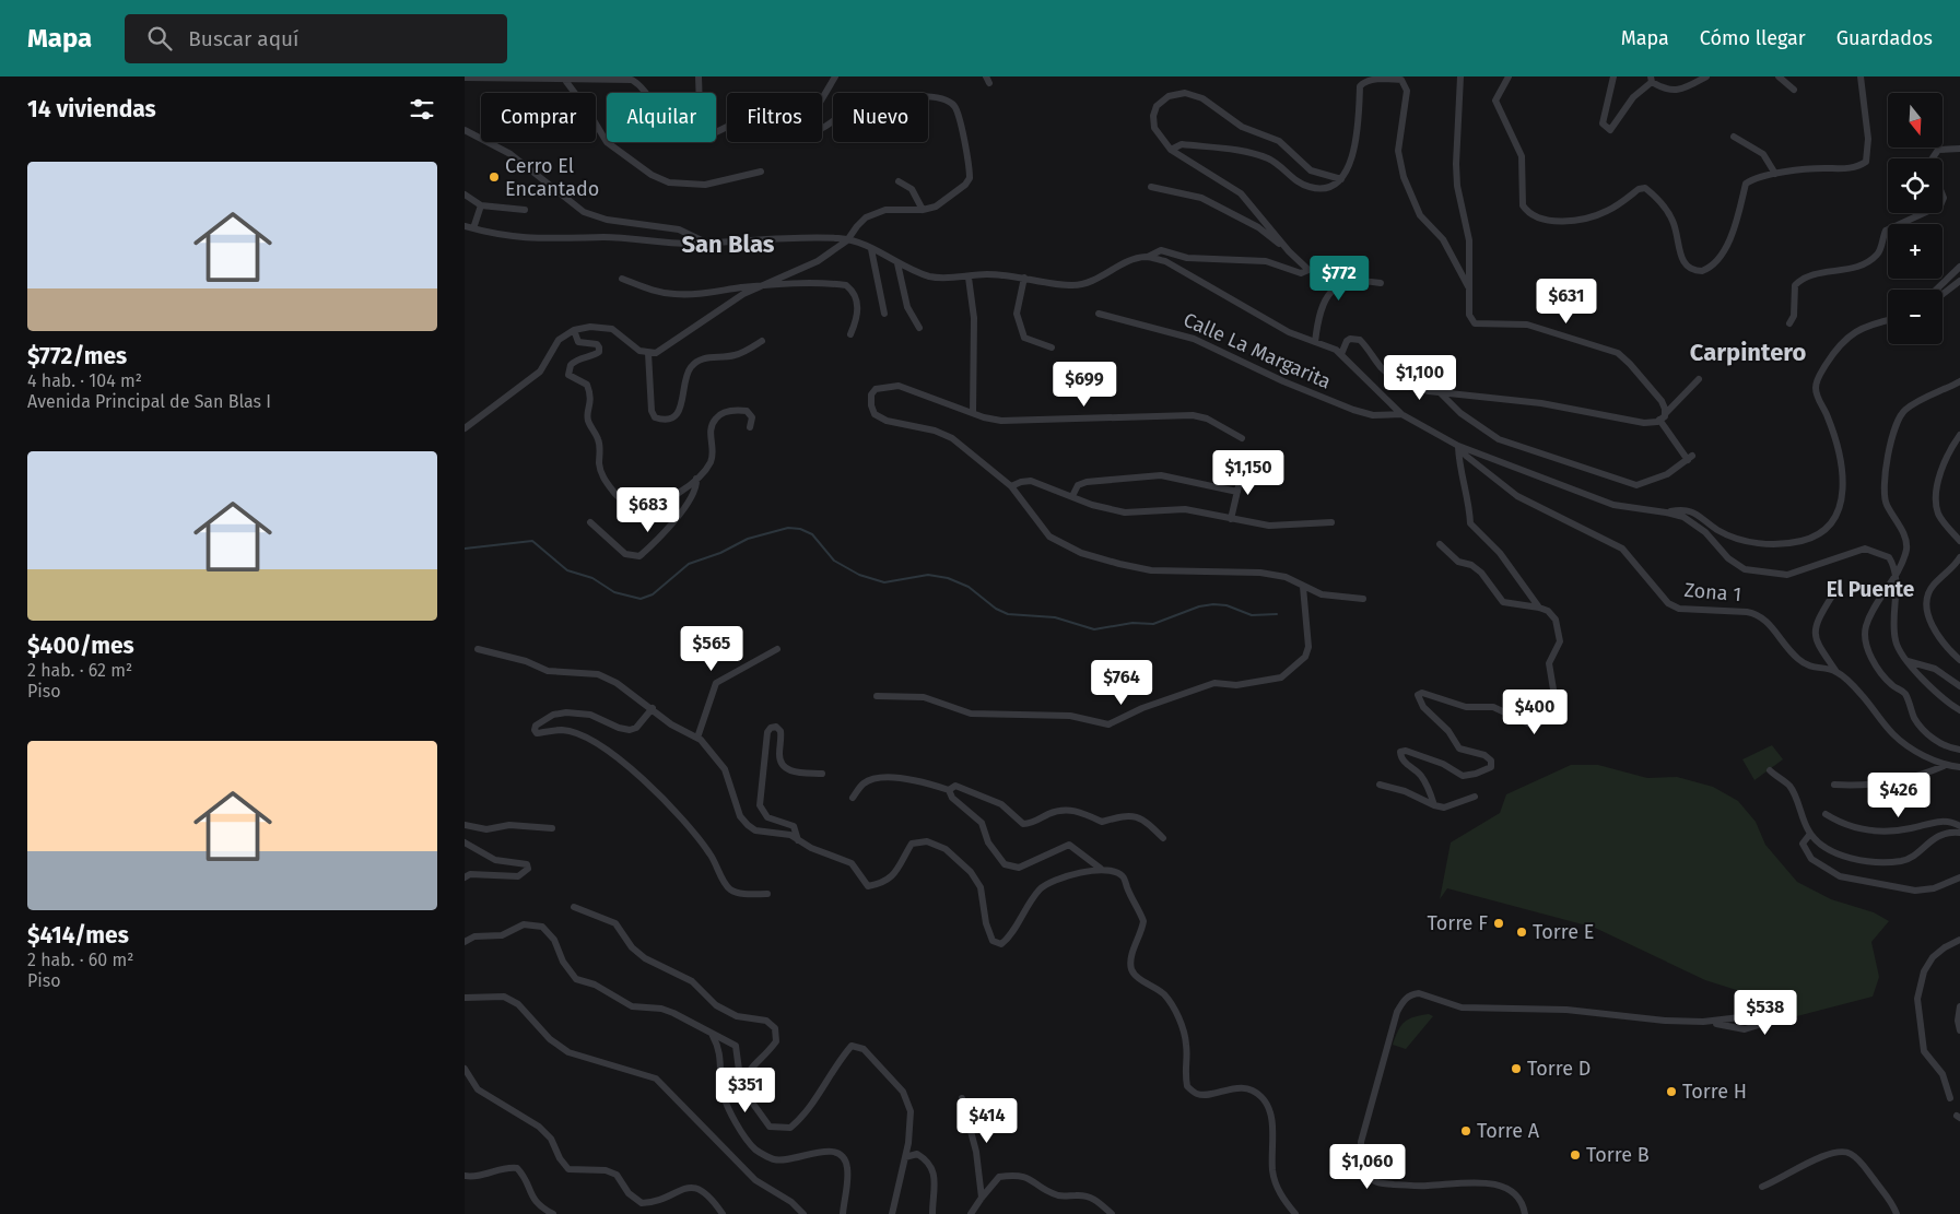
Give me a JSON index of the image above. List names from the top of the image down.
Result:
{
  "streets": {
    "street": ["Calle La Margarita", "Zona 1"]
  },
  "districts": ["San Blas", "Carpintero", "El Puente"],
  "places": [
    "Cerro El Encantado",
    "Torre F",
    "Torre E",
    "Torre D",
    "Torre H",
    "Torre A",
    "Torre B"
  ],
  "north": "bottom",
  "page": {
    "header": "Mapa",
    "search": "Buscar aquí",
    "nav": ["Mapa", "Cómo llegar", "Guardados"],
    "heading": "14 viviendas",
    "map_buttons": ["+", "−"],
    "chip": [
      "Comprar",
      "Alquilar",
      "Filtros",
      "Nuevo"
    ],
    "list": [
      {
        "name": "$772/mes",
        "note": "4 hab. · 104 m² · Avenida Principal de San Blas I"
      },
      {
        "name": "$400/mes",
        "note": "2 hab. · 62 m² · Piso"
      },
      {
        "name": "$414/mes",
        "note": "2 hab. · 60 m² · Piso"
      }
    ],
    "price": [
      "$772",
      "$631",
      "$1,100",
      "$699",
      "$1,150",
      "$683",
      "$565",
      "$764",
      "$400",
      "$426",
      "$538",
      "$351",
      "$414",
      "$1,060"
    ]
  }
}
